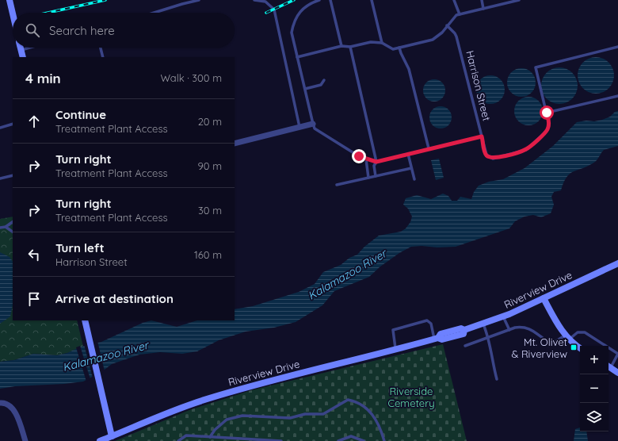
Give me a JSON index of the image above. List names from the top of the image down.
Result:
{
  "streets": {
    "street": ["Riverview Drive"],
    "lane": ["Harrison Street"]
  },
  "water": ["Kalamazoo River"],
  "parks": ["Riverside Cemetery"],
  "places": {
    "transit": ["Mt. Olivet & Riverview"]
  },
  "page": {
    "search": "Search here",
    "heading": ["4 min", "Walk · 300 m"],
    "list": [
      ["Continue", "Treatment Plant Access", "20 m"],
      ["Turn right", "Treatment Plant Access", "90 m"],
      ["Turn right", "Treatment Plant Access", "30 m"],
      ["Turn left", "Harrison Street", "160 m"],
      "Arrive at destination"
    ],
    "map_buttons": ["+", "−"]
  }
}
